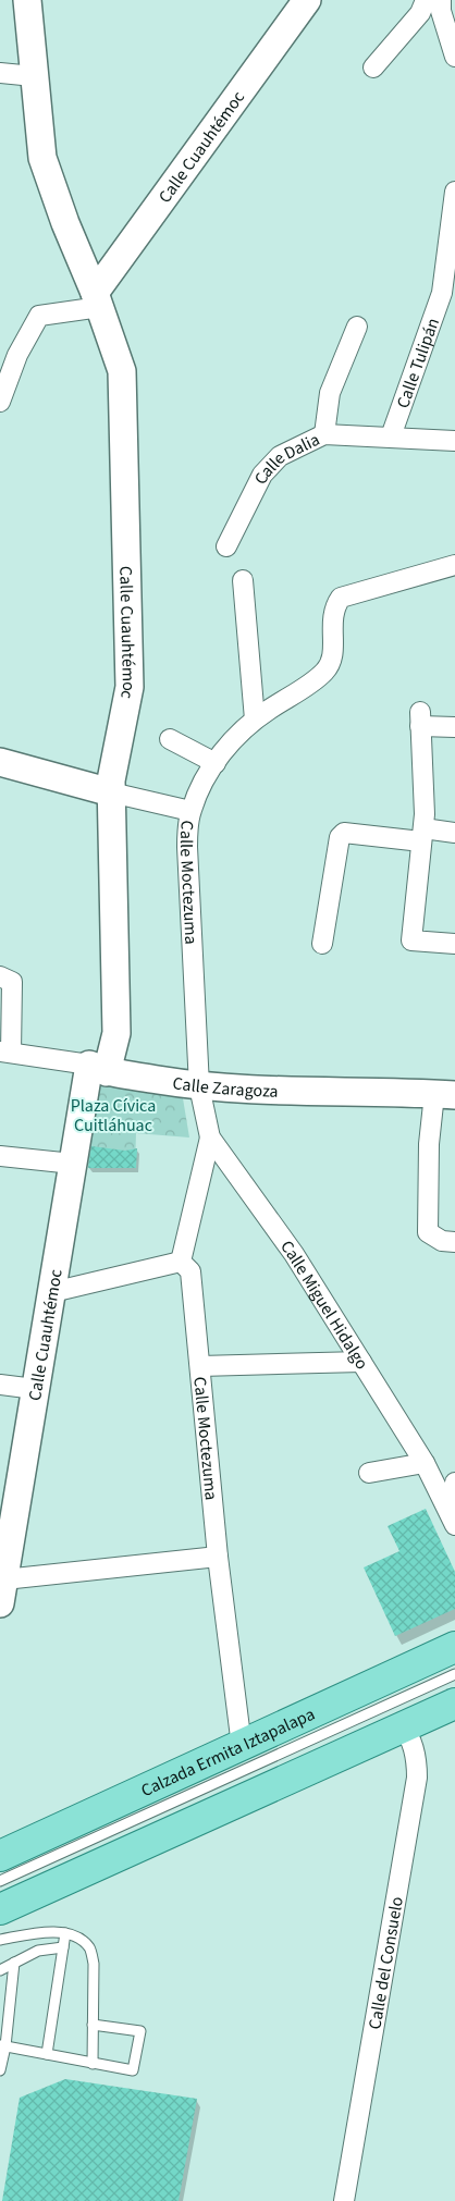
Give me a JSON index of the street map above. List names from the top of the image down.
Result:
{
  "streets": {
    "main road": ["Calzada Ermita Iztapalapa"],
    "street": [
      "Calle Cuauhtémoc",
      "Calle Tulipán",
      "Calle Dalia",
      "Calle Moctezuma",
      "Calle Zaragoza",
      "Calle Miguel Hidalgo",
      "Calle del Consuelo"
    ]
  },
  "crossings": [
    ["Calle Cuauhtémoc", "Calle Zaragoza"],
    ["Calle Tulipán", "Calle Dalia"],
    ["Calle Moctezuma", "Calle Zaragoza"],
    ["Calle Moctezuma", "Calle Miguel Hidalgo"],
    ["Calle Moctezuma", "Calzada Ermita Iztapalapa"],
    ["Calle Zaragoza", "Calle Miguel Hidalgo"]
  ],
  "parks": ["Plaza Cívica Cuitláhuac"]
}
